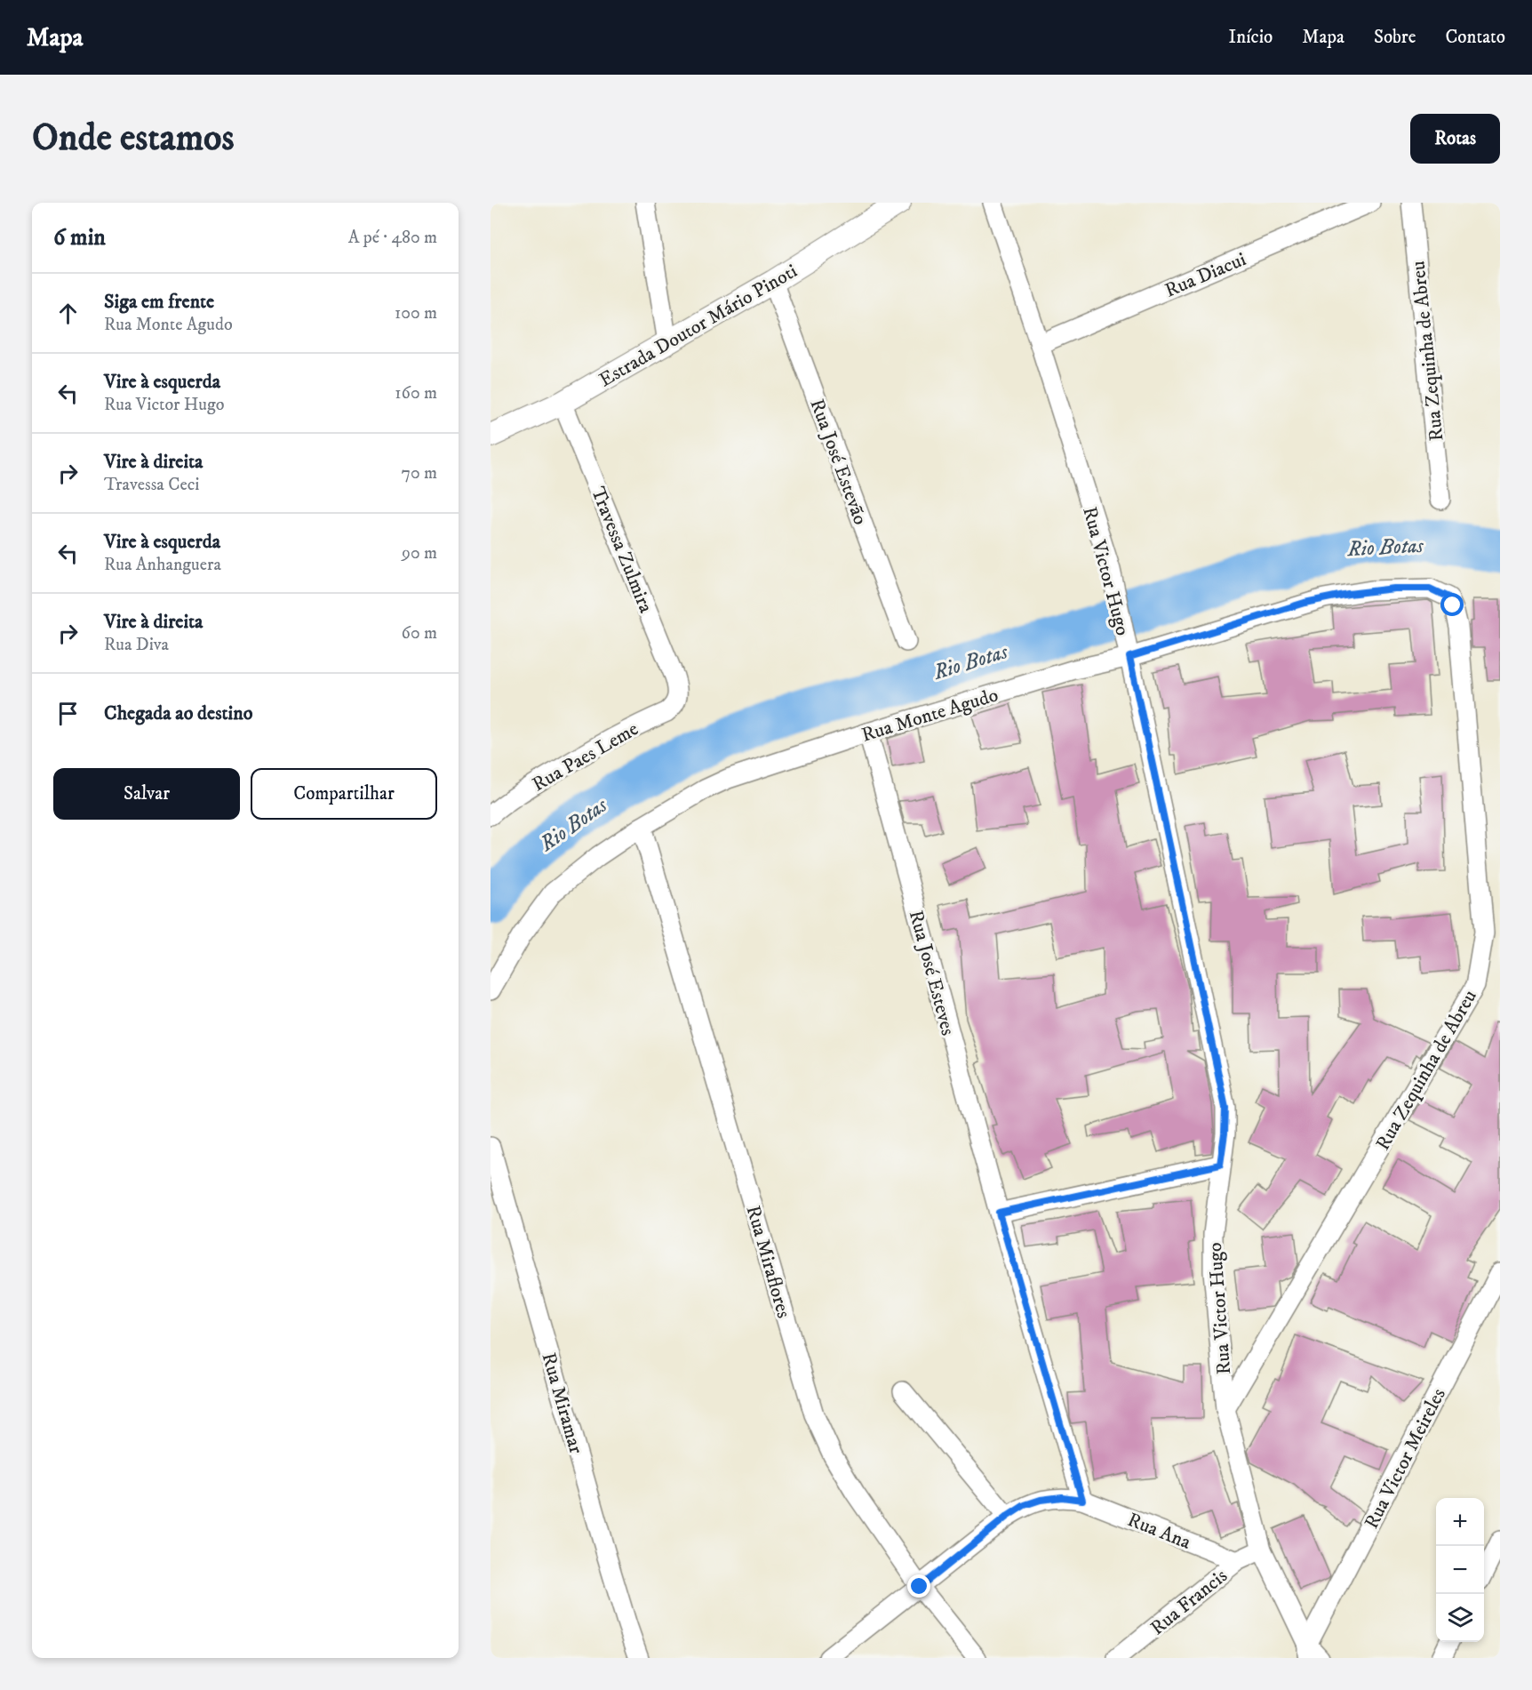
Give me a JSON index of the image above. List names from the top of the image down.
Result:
{
  "streets": {
    "street": [
      "Rua Diacui",
      "Estrada Doutor Mário Pinoti",
      "Rua Zequinha de Abreu",
      "Rua José Estevão",
      "Travessa Zulmira",
      "Rua Victor Hugo",
      "Rua Monte Agudo",
      "Rua Paes Leme",
      "Rua José Esteves",
      "Rua Miraflores",
      "Rua Miramar",
      "Rua Victor Meireles",
      "Rua Ana",
      "Rua Francis"
    ]
  },
  "crossings": [
    ["Rua Diacui", "Rua Victor Hugo"],
    ["Estrada Doutor Mário Pinoti", "Rua José Estevão"],
    ["Estrada Doutor Mário Pinoti", "Travessa Zulmira"],
    ["Rua Zequinha de Abreu", "Rua Victor Hugo"],
    ["Rua Zequinha de Abreu", "Rua Monte Agudo"],
    ["Travessa Zulmira", "Rua Paes Leme"],
    ["Rua Victor Hugo", "Rua Monte Agudo"],
    ["Rua Victor Hugo", "Rua Victor Meireles"],
    ["Rua Victor Hugo", "Rua Francis"],
    ["Rua Monte Agudo", "Rua José Esteves"],
    ["Rua Monte Agudo", "Rua Miraflores"],
    ["Rua José Esteves", "Rua Ana"],
    ["Rua Miraflores", "Rua Ana"],
    ["Rua Ana", "Rua Francis"]
  ],
  "water": ["Rio Botas"],
  "page": {
    "header": "Mapa",
    "nav": [
      "Início",
      "Mapa",
      "Sobre",
      "Contato"
    ],
    "buttons": [
      "Rotas",
      ["Salvar", "Compartilhar"]
    ],
    "title": "Onde estamos",
    "heading": ["6 min", "A pé · 480 m"],
    "list": [
      ["Siga em frente", "Rua Monte Agudo", "100 m"],
      ["Vire à esquerda", "Rua Victor Hugo", "160 m"],
      ["Vire à direita", "Travessa Ceci", "70 m"],
      ["Vire à esquerda", "Rua Anhanguera", "90 m"],
      ["Vire à direita", "Rua Diva", "60 m"],
      "Chegada ao destino"
    ],
    "map_buttons": ["+", "−"]
  }
}
